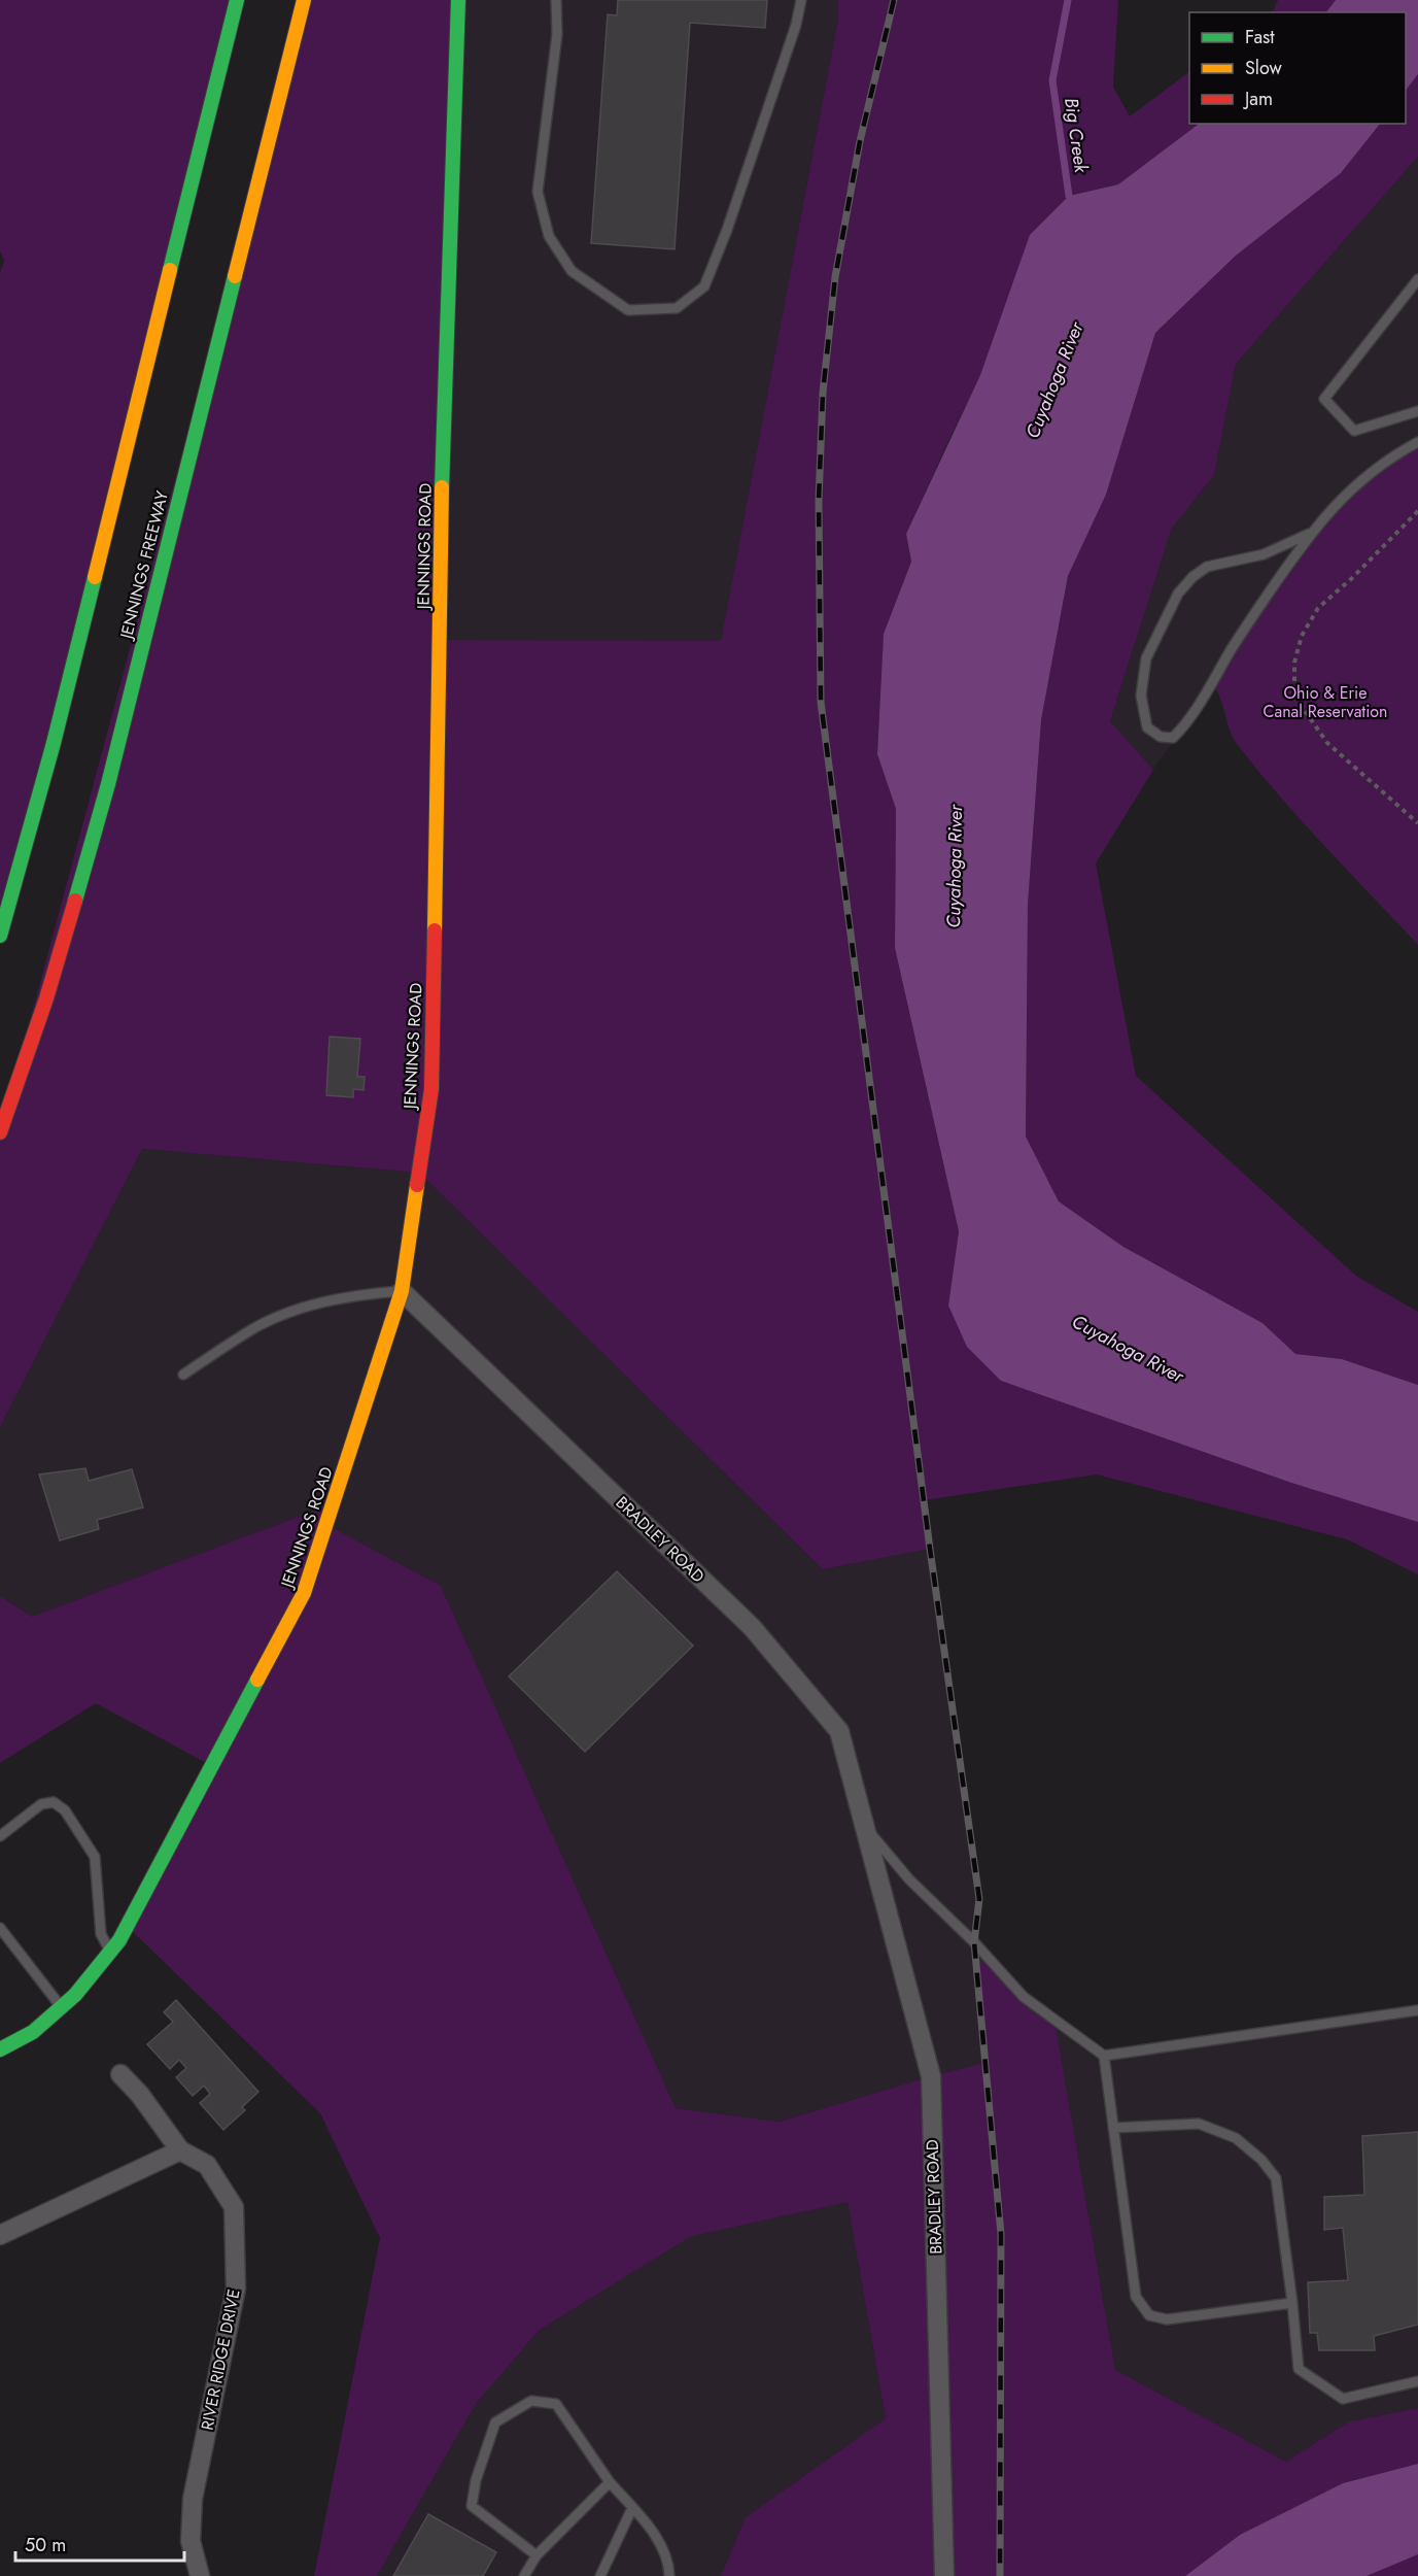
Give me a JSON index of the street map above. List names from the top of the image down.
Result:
{
  "streets": {
    "main road": ["JENNINGS ROAD", "JENNINGS FREEWAY"],
    "street": ["BRADLEY ROAD", "RIVER RIDGE DRIVE"]
  },
  "crossings": [
    ["JENNINGS ROAD", "BRADLEY ROAD"]
  ],
  "water": ["Big Creek", "Cuyahoga River"],
  "parks": ["Ohio & Erie Canal Reservation"],
  "legend": ["Fast", "Slow", "Jam"],
  "scale_bar": "50 m"
}
